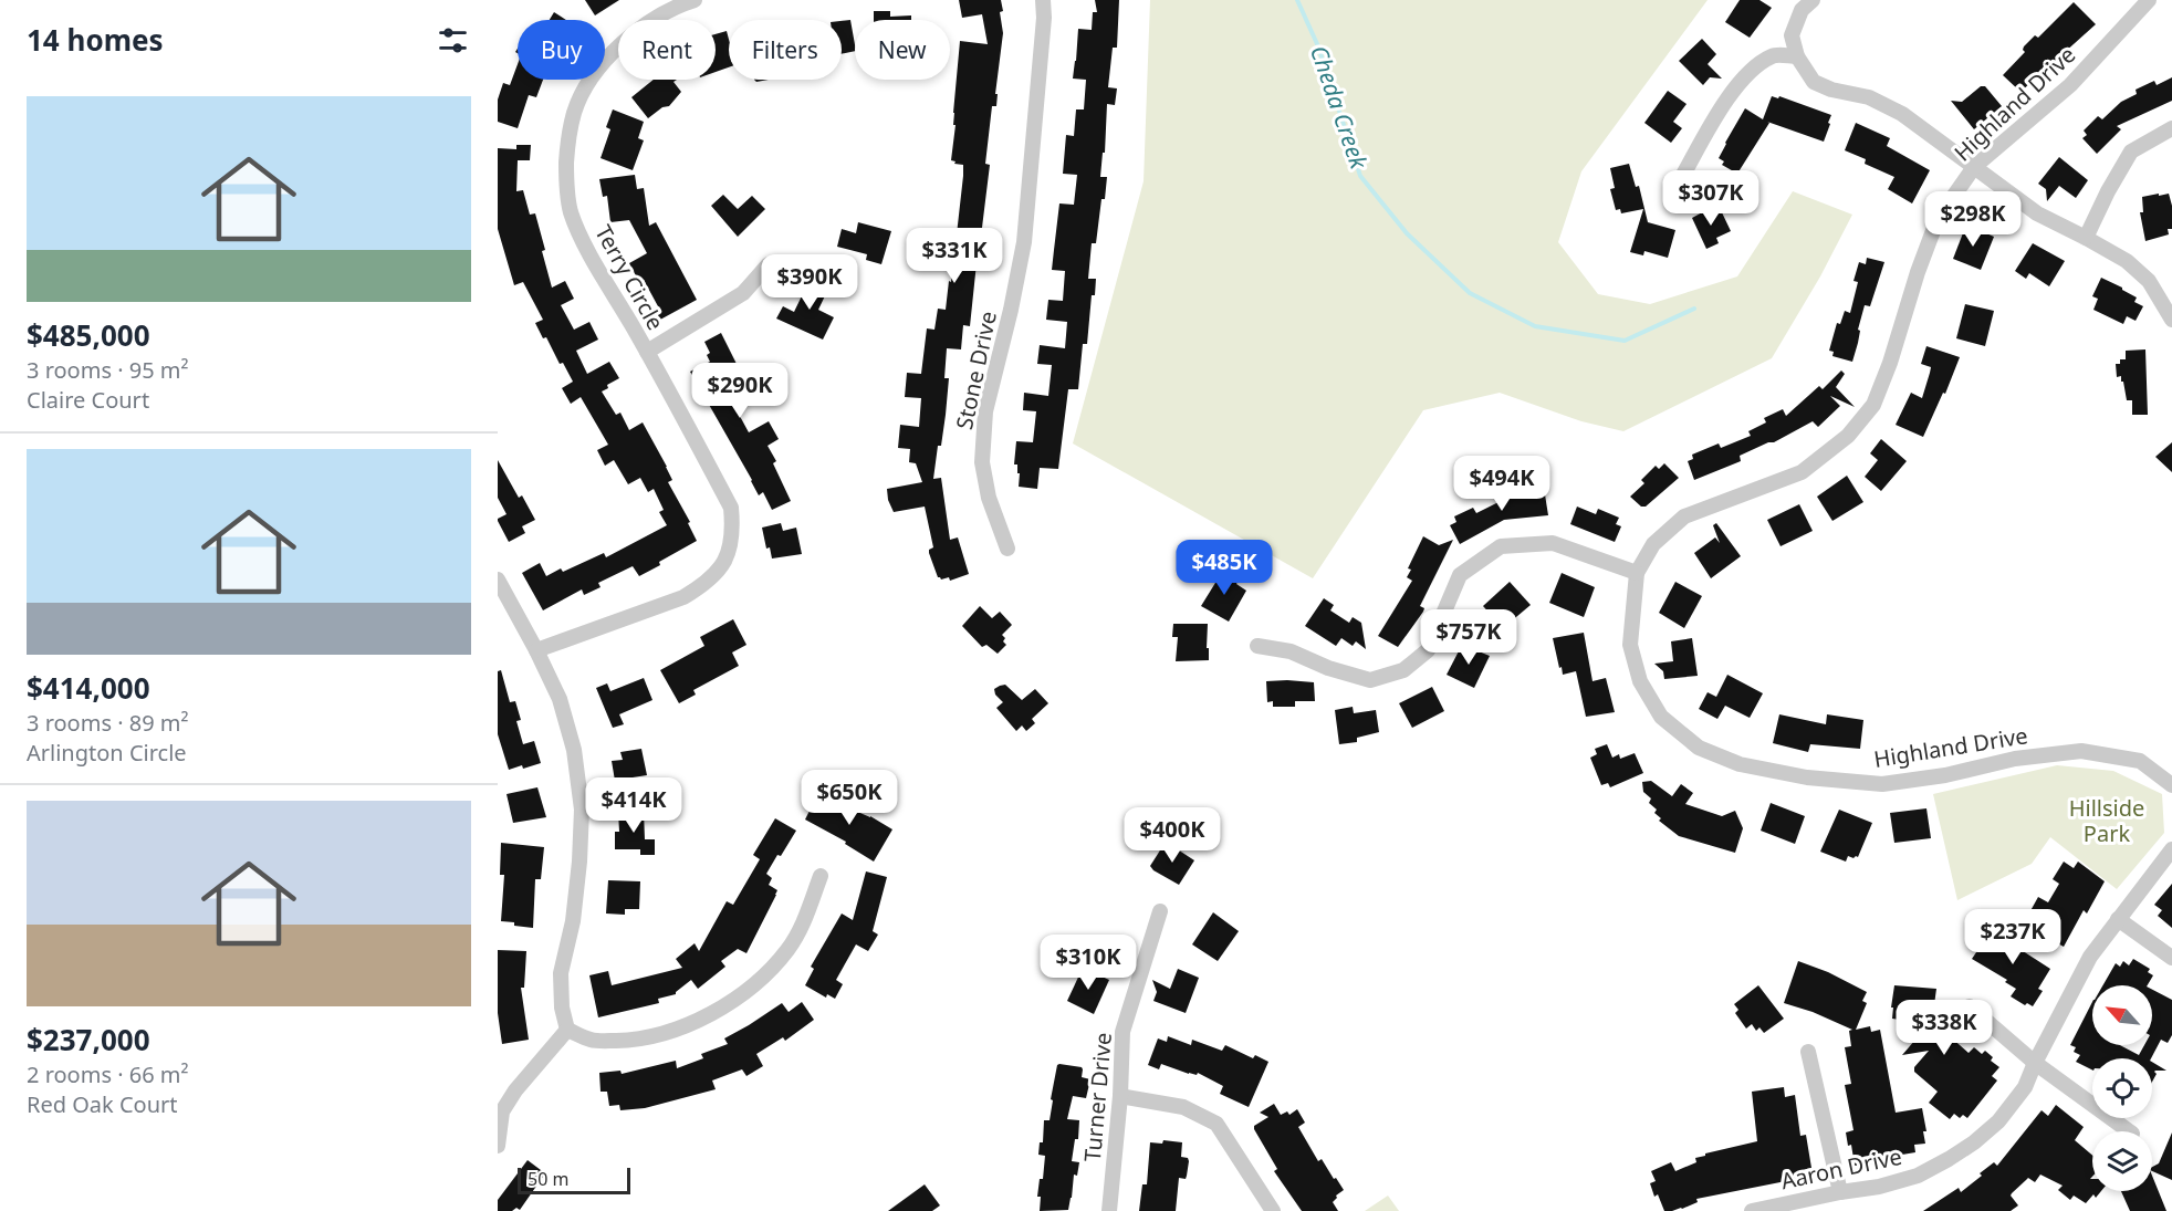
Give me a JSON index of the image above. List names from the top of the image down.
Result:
{
  "streets": {
    "street": [
      "Highland Drive",
      "Terry Circle",
      "Stone Drive",
      "Turner Drive",
      "Aaron Drive"
    ]
  },
  "water": ["Cheda Creek"],
  "parks": ["Hillside Park"],
  "scale_bar": "50 m",
  "north": "top left",
  "page": {
    "heading": "14 homes",
    "chip": [
      "Buy",
      "Rent",
      "Filters",
      "New"
    ],
    "list": [
      {
        "name": "$485,000",
        "note": "3 rooms · 95 m² · Claire Court"
      },
      {
        "name": "$414,000",
        "note": "3 rooms · 89 m² · Arlington Circle"
      },
      {
        "name": "$237,000",
        "note": "2 rooms · 66 m² · Red Oak Court"
      }
    ],
    "price": [
      "$307K",
      "$298K",
      "$331K",
      "$390K",
      "$290K",
      "$494K",
      "$485K",
      "$757K",
      "$650K",
      "$414K",
      "$400K",
      "$237K",
      "$310K",
      "$338K"
    ],
    "scale": "50 m"
  }
}
